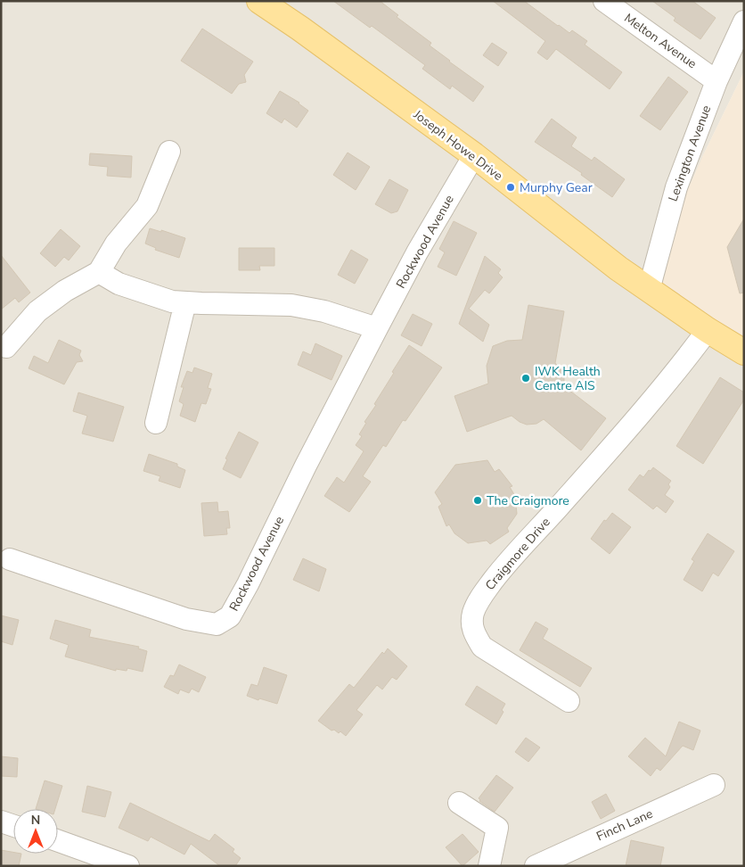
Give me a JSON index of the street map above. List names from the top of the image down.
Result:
{
  "streets": {
    "main road": ["Joseph Howe Drive"],
    "street": [
      "Melton Avenue",
      "Lexington Avenue",
      "Rockwood Avenue",
      "Craigmore Drive",
      "Finch Lane"
    ]
  },
  "crossings": [
    ["Melton Avenue", "Lexington Avenue"],
    ["Joseph Howe Drive", "Lexington Avenue"],
    ["Joseph Howe Drive", "Rockwood Avenue"],
    ["Joseph Howe Drive", "Craigmore Drive"]
  ],
  "places": ["Murphy Gear", "IWK Health Centre AIS", "The Craigmore"],
  "north": "top"
}
